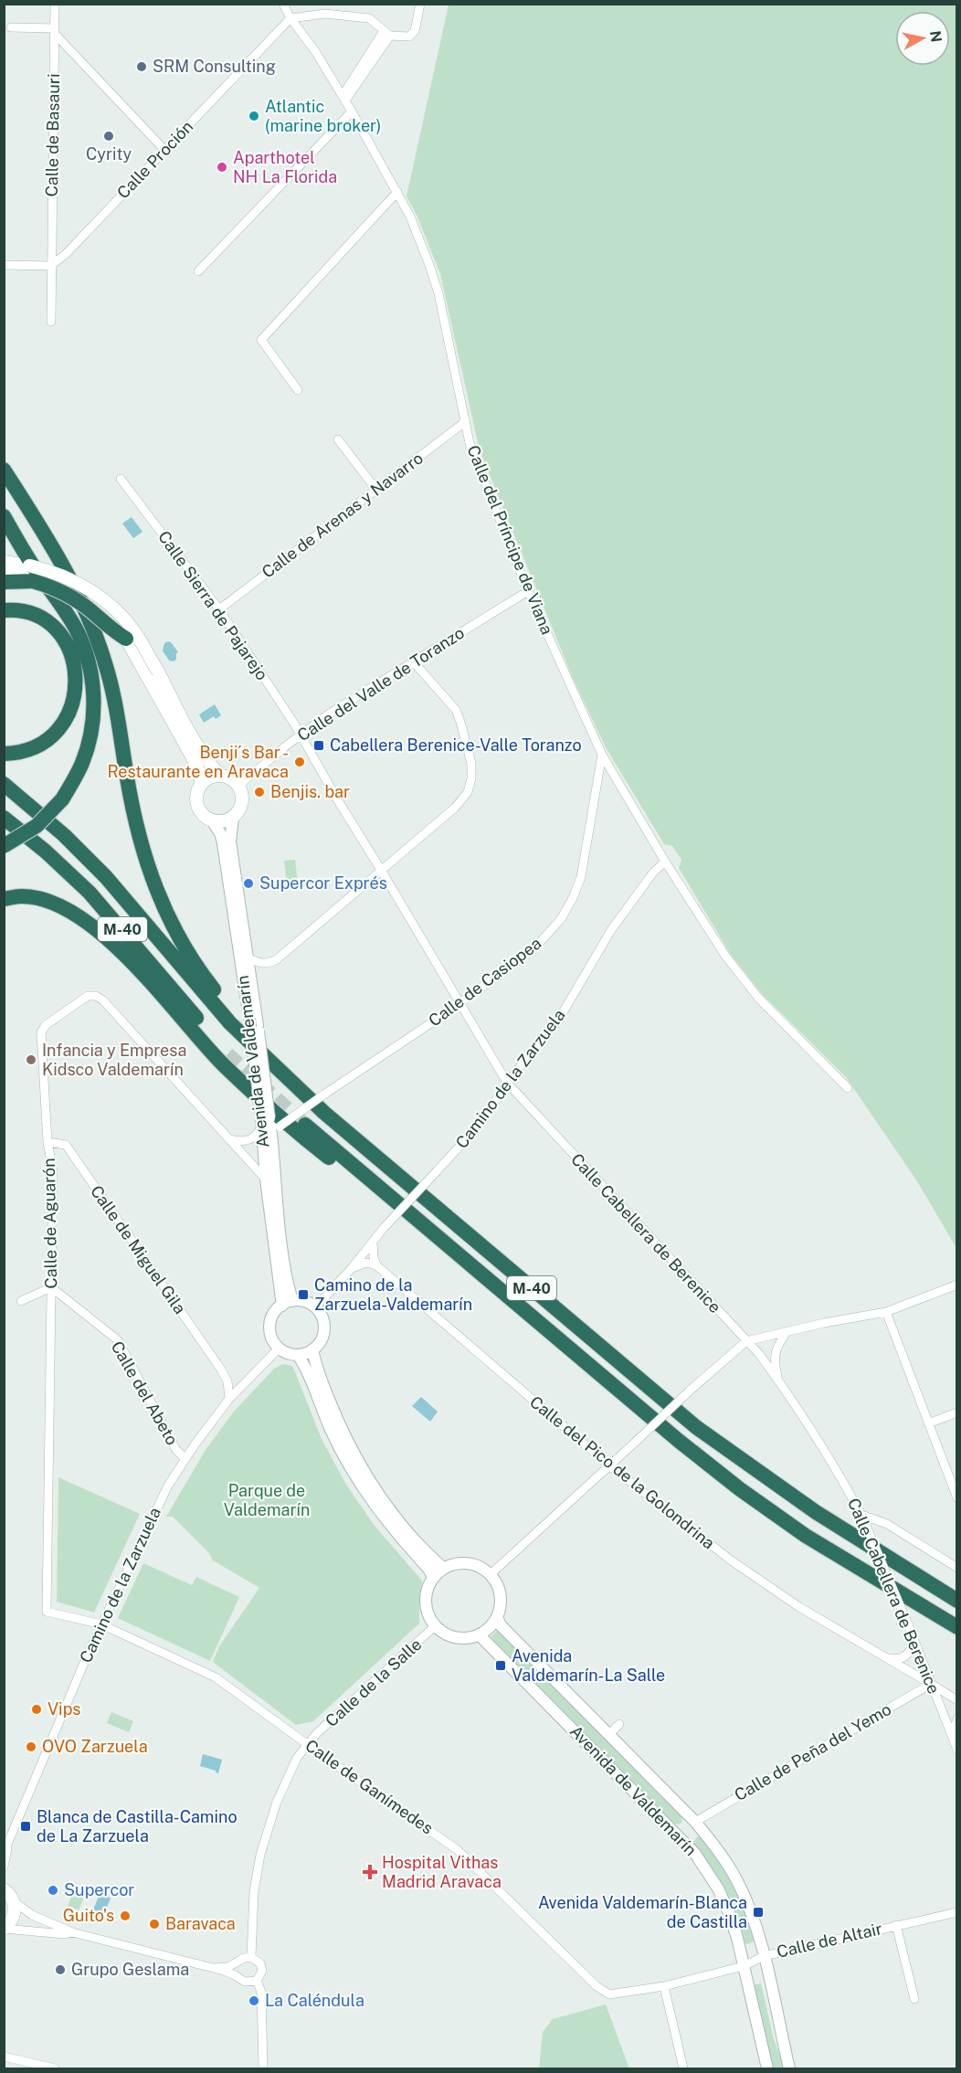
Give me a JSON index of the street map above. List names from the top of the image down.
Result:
{
  "streets": {
    "highway": ["M-40"],
    "street": [
      "Calle de Basauri",
      "Calle Proción",
      "Calle de Arenas y Navarro",
      "Calle del Príncipe de Viana",
      "Calle Sierra de Pajarejo",
      "Calle del Valle de Toranzo",
      "Calle de Casiopea",
      "Avenida de Valdemarín",
      "Camino de la Zarzuela",
      "Calle de Aguarón",
      "Calle Cabellera de Berenice",
      "Calle de Miguel Gila",
      "Calle del Abeto",
      "Calle del Pico de la Golondrina",
      "Calle de la Salle",
      "Calle de Peña del Yemo",
      "Calle de Ganímedes",
      "Calle de Altair"
    ]
  },
  "crossings": [
    ["Calle de Basauri", "Calle Proción"],
    ["Calle Proción", "Calle del Príncipe de Viana"],
    ["Calle de Arenas y Navarro", "Calle del Príncipe de Viana"],
    ["Calle de Arenas y Navarro", "Calle Sierra de Pajarejo"],
    ["Calle del Príncipe de Viana", "Calle del Valle de Toranzo"],
    ["Calle del Príncipe de Viana", "Calle de Casiopea"],
    ["Calle del Príncipe de Viana", "Camino de la Zarzuela"],
    ["Calle Sierra de Pajarejo", "Calle del Valle de Toranzo"],
    ["Calle Sierra de Pajarejo", "Calle Cabellera de Berenice"],
    ["Calle del Valle de Toranzo", "Avenida de Valdemarín"],
    ["Calle del Valle de Toranzo", "Calle Cabellera de Berenice"],
    ["Calle de Casiopea", "Avenida de Valdemarín"],
    ["Calle de Casiopea", "Calle Cabellera de Berenice"],
    ["Avenida de Valdemarín", "Camino de la Zarzuela"],
    ["Avenida de Valdemarín", "Calle de Aguarón"],
    ["Avenida de Valdemarín", "Calle de la Salle"],
    ["Avenida de Valdemarín", "Calle de Peña del Yemo"],
    ["Avenida de Valdemarín", "Calle de Ganímedes"],
    ["Avenida de Valdemarín", "Calle de Altair"],
    ["Camino de la Zarzuela", "Calle de Aguarón"],
    ["Camino de la Zarzuela", "Calle Cabellera de Berenice"],
    ["Camino de la Zarzuela", "Calle de Miguel Gila"],
    ["Camino de la Zarzuela", "Calle del Abeto"],
    ["Camino de la Zarzuela", "Calle de Ganímedes"],
    ["Calle de Aguarón", "Calle de Miguel Gila"],
    ["Calle de Aguarón", "Calle del Abeto"],
    ["Calle de Aguarón", "Calle de Ganímedes"],
    ["Calle Cabellera de Berenice", "Calle del Pico de la Golondrina"],
    ["Calle Cabellera de Berenice", "Calle de Peña del Yemo"],
    ["Calle del Pico de la Golondrina", "Calle de Peña del Yemo"],
    ["Calle de la Salle", "Calle de Ganímedes"],
    ["Calle de Ganímedes", "Calle de Altair"]
  ],
  "parks": ["Parque de Valdemarín"],
  "places": {
    "other": [
      "SRM Consulting",
      "Atlantic (marine broker)",
      "Cyrity",
      "Aparthotel NH La Florida",
      "Benji´s Bar - Restaurante en Aravaca",
      "Benjis. bar",
      "Supercor Exprés",
      "Infancia y Empresa Kidsco Valdemarín",
      "Vips",
      "OVO Zarzuela",
      "Supercor",
      "Guito's",
      "Baravaca",
      "Grupo Geslama",
      "La Caléndula"
    ],
    "transit": [
      "Cabellera Berenice-Valle Toranzo",
      "Camino de la Zarzuela-Valdemarín",
      "Avenida Valdemarín-La Salle",
      "Blanca de Castilla-Camino de La Zarzuela",
      "Avenida Valdemarín-Blanca de Castilla"
    ],
    "health": ["Hospital Vithas Madrid Aravaca"]
  },
  "north": "right"
}
